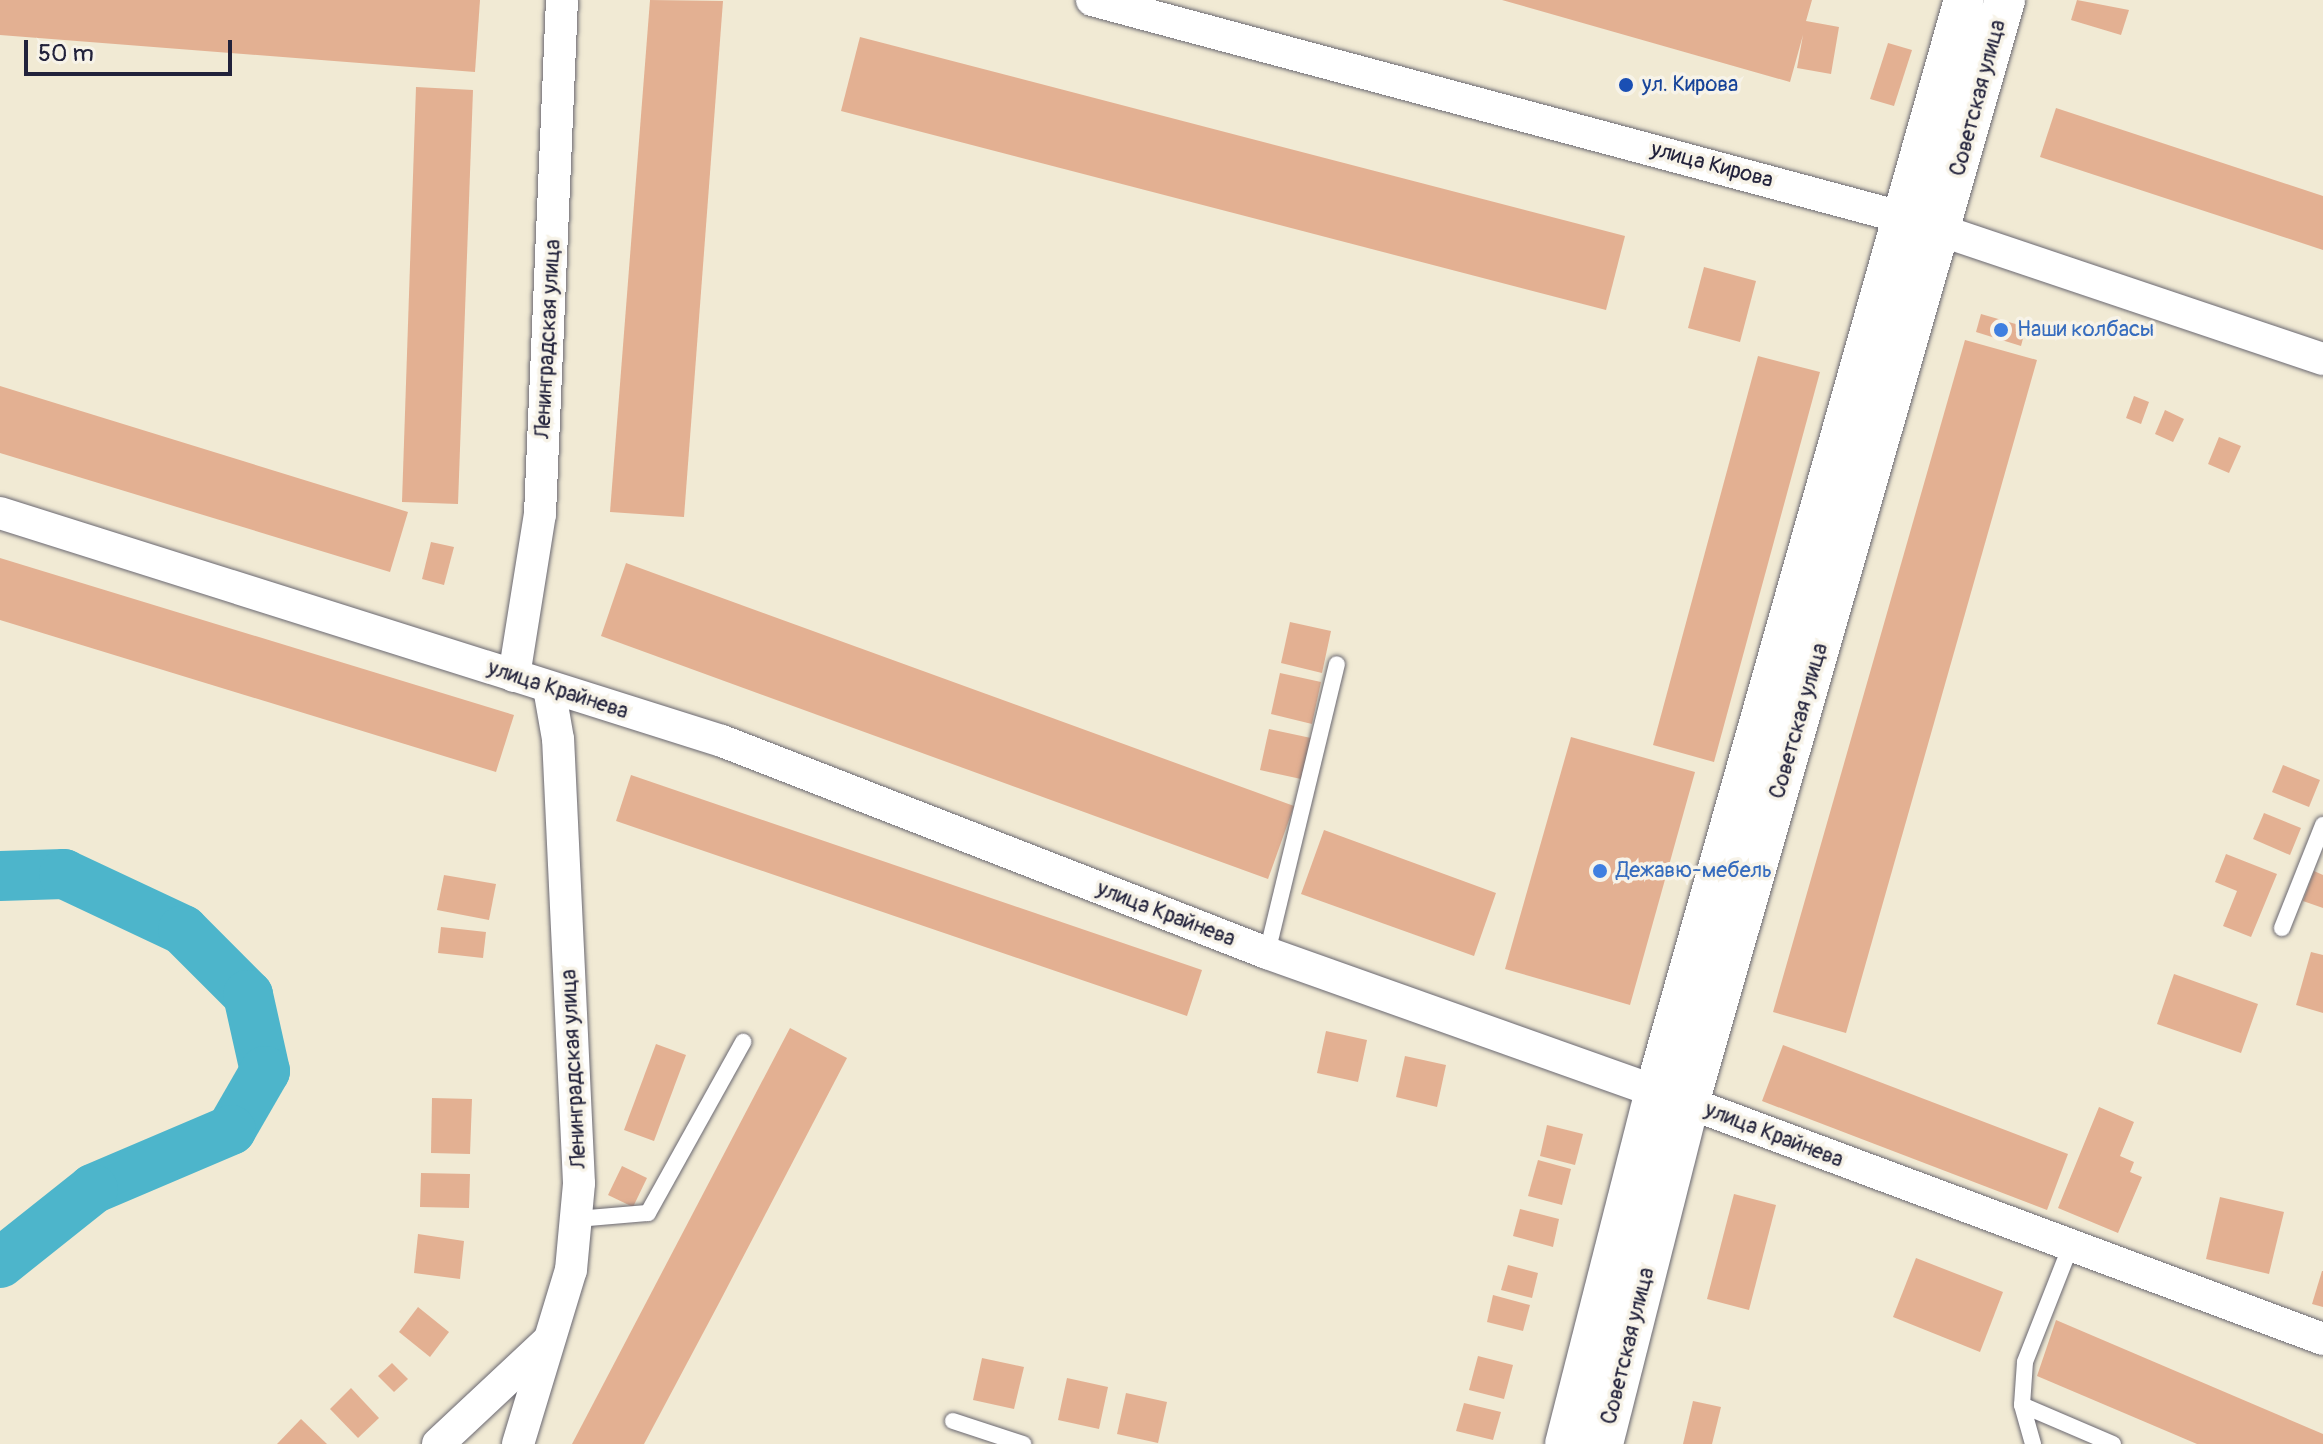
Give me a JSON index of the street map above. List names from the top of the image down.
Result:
{
  "streets": {
    "street": [
      "Советская улица",
      "улица Кирова",
      "Ленинградская улица",
      "улица Крайнева"
    ]
  },
  "crossings": [
    ["Советская улица", "улица Кирова"],
    ["Советская улица", "улица Крайнева"],
    ["Ленинградская улица", "улица Крайнева"]
  ],
  "places": ["ул. Кирова", "Наши колбасы", "Дежавю-мебель"],
  "scale_bar": "50 m"
}
